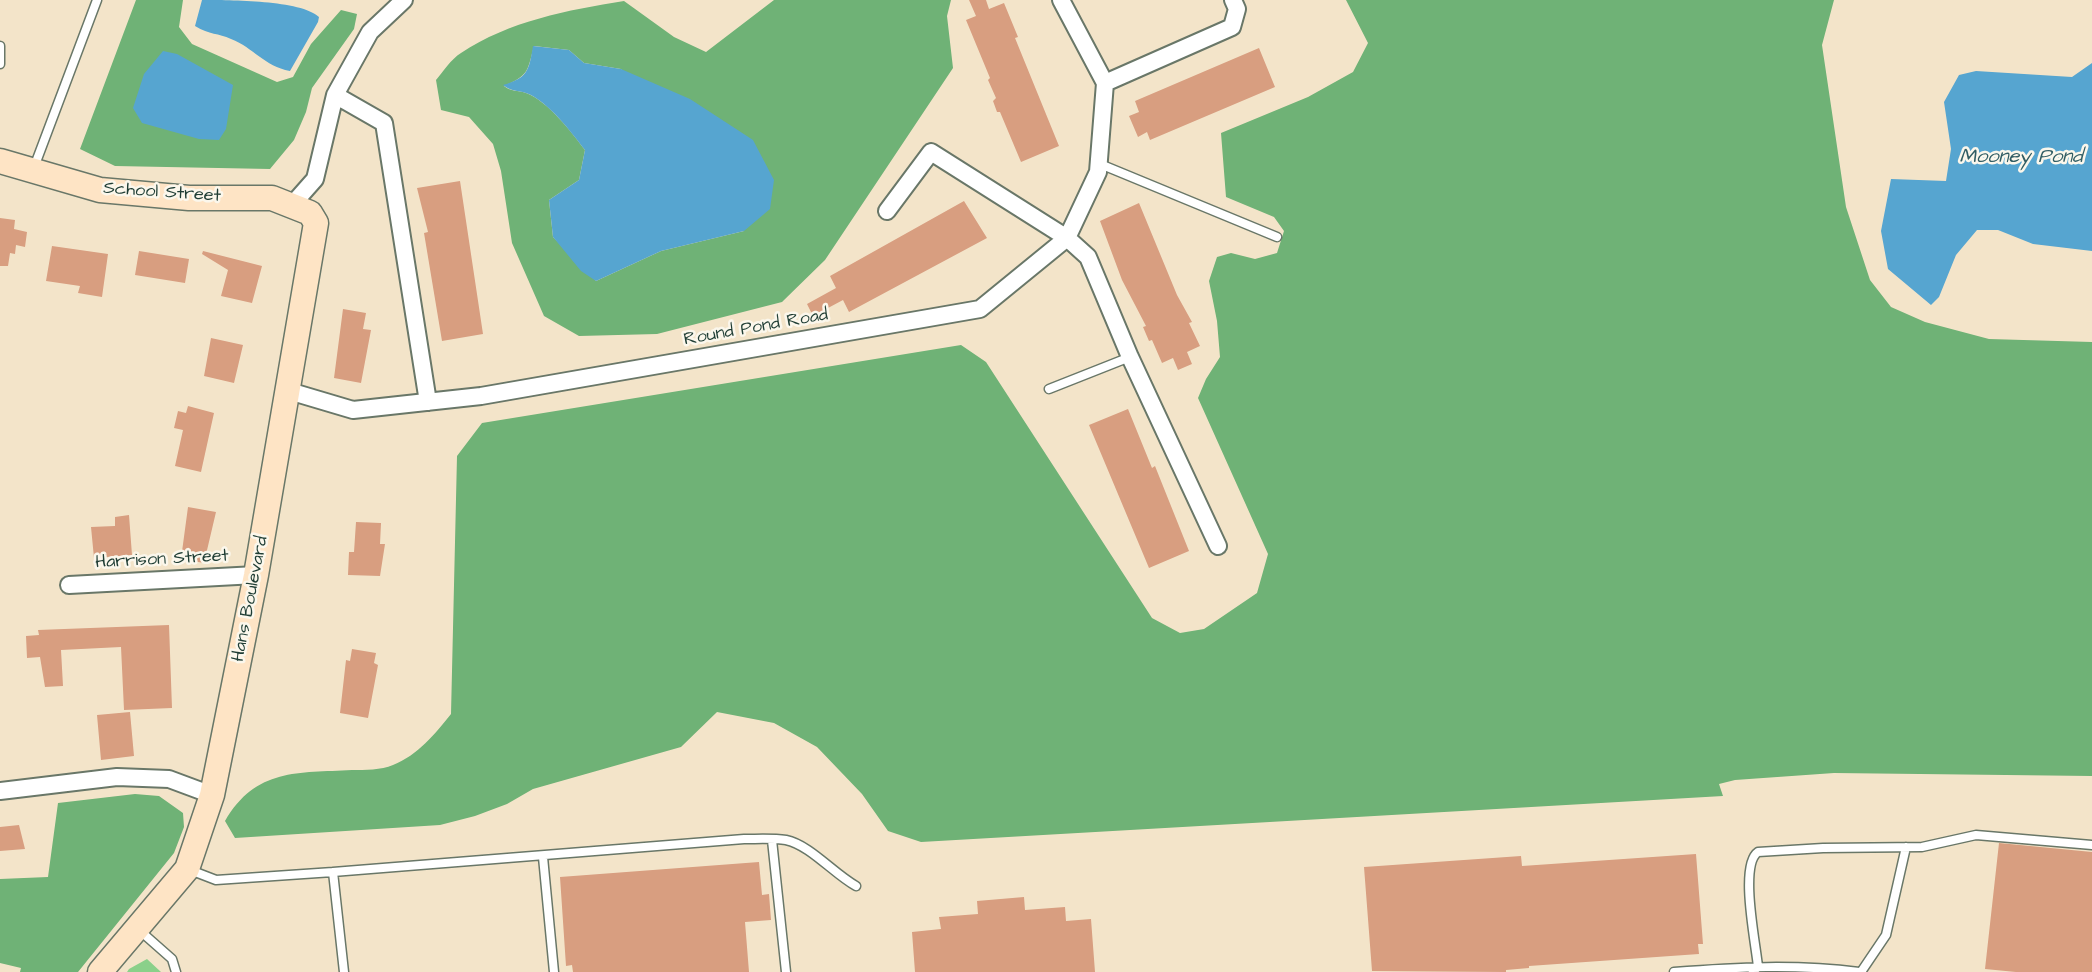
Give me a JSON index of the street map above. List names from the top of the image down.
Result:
{
  "streets": {
    "street": [
      "School Street",
      "Round Pond Road",
      "Harrison Street",
      "Hans Boulevard"
    ]
  },
  "crossings": [
    ["School Street", "Hans Boulevard"],
    ["Round Pond Road", "Hans Boulevard"],
    ["Harrison Street", "Hans Boulevard"]
  ],
  "water": ["Mooney Pond"]
}
